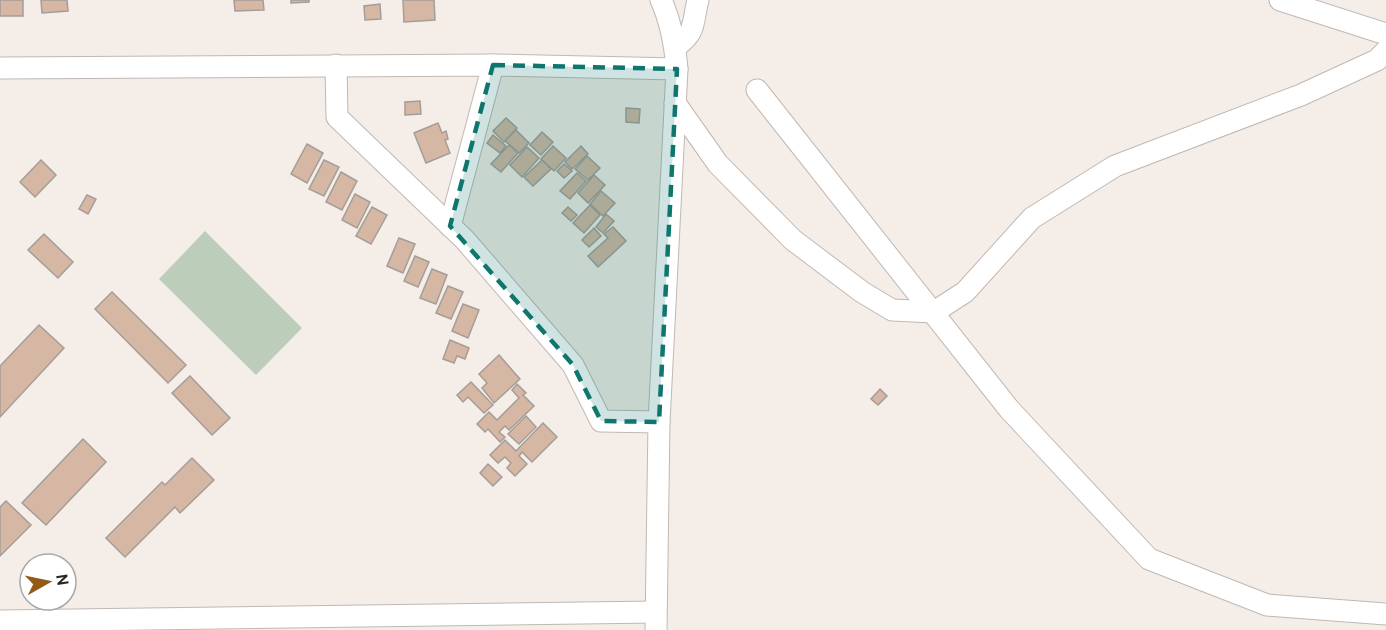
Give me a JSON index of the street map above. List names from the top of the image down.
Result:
{
  "north": "right"
}
